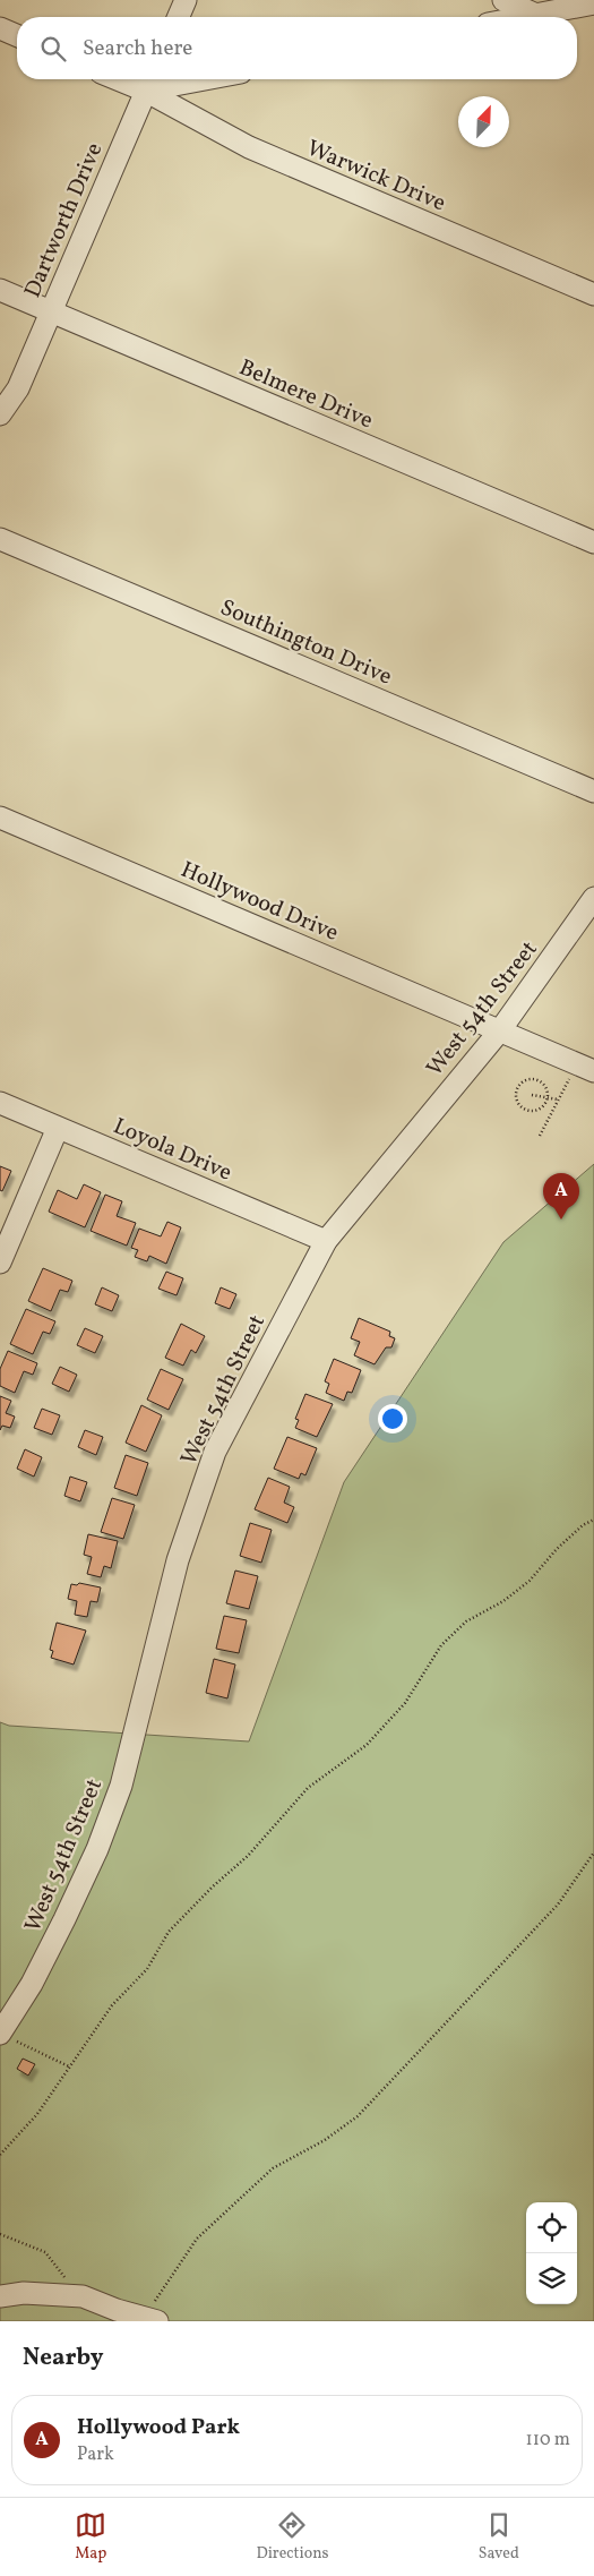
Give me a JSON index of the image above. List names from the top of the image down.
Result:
{
  "streets": {
    "street": [
      "Warwick Drive",
      "Dartworth Drive",
      "Belmere Drive",
      "Southington Drive",
      "Hollywood Drive",
      "West 54th Street",
      "Loyola Drive"
    ]
  },
  "crossings": [
    ["Warwick Drive", "Dartworth Drive"],
    ["Dartworth Drive", "Belmere Drive"],
    ["Hollywood Drive", "West 54th Street"],
    ["West 54th Street", "Loyola Drive"]
  ],
  "north": "top right",
  "page": {
    "search": "Search here",
    "pins": "A",
    "heading": "Nearby",
    "list": [
      {
        "mark": "A",
        "name": "Hollywood Park",
        "note": "Park",
        "value": "110 m"
      }
    ],
    "nav": ["Map", "Directions", "Saved"]
  }
}
